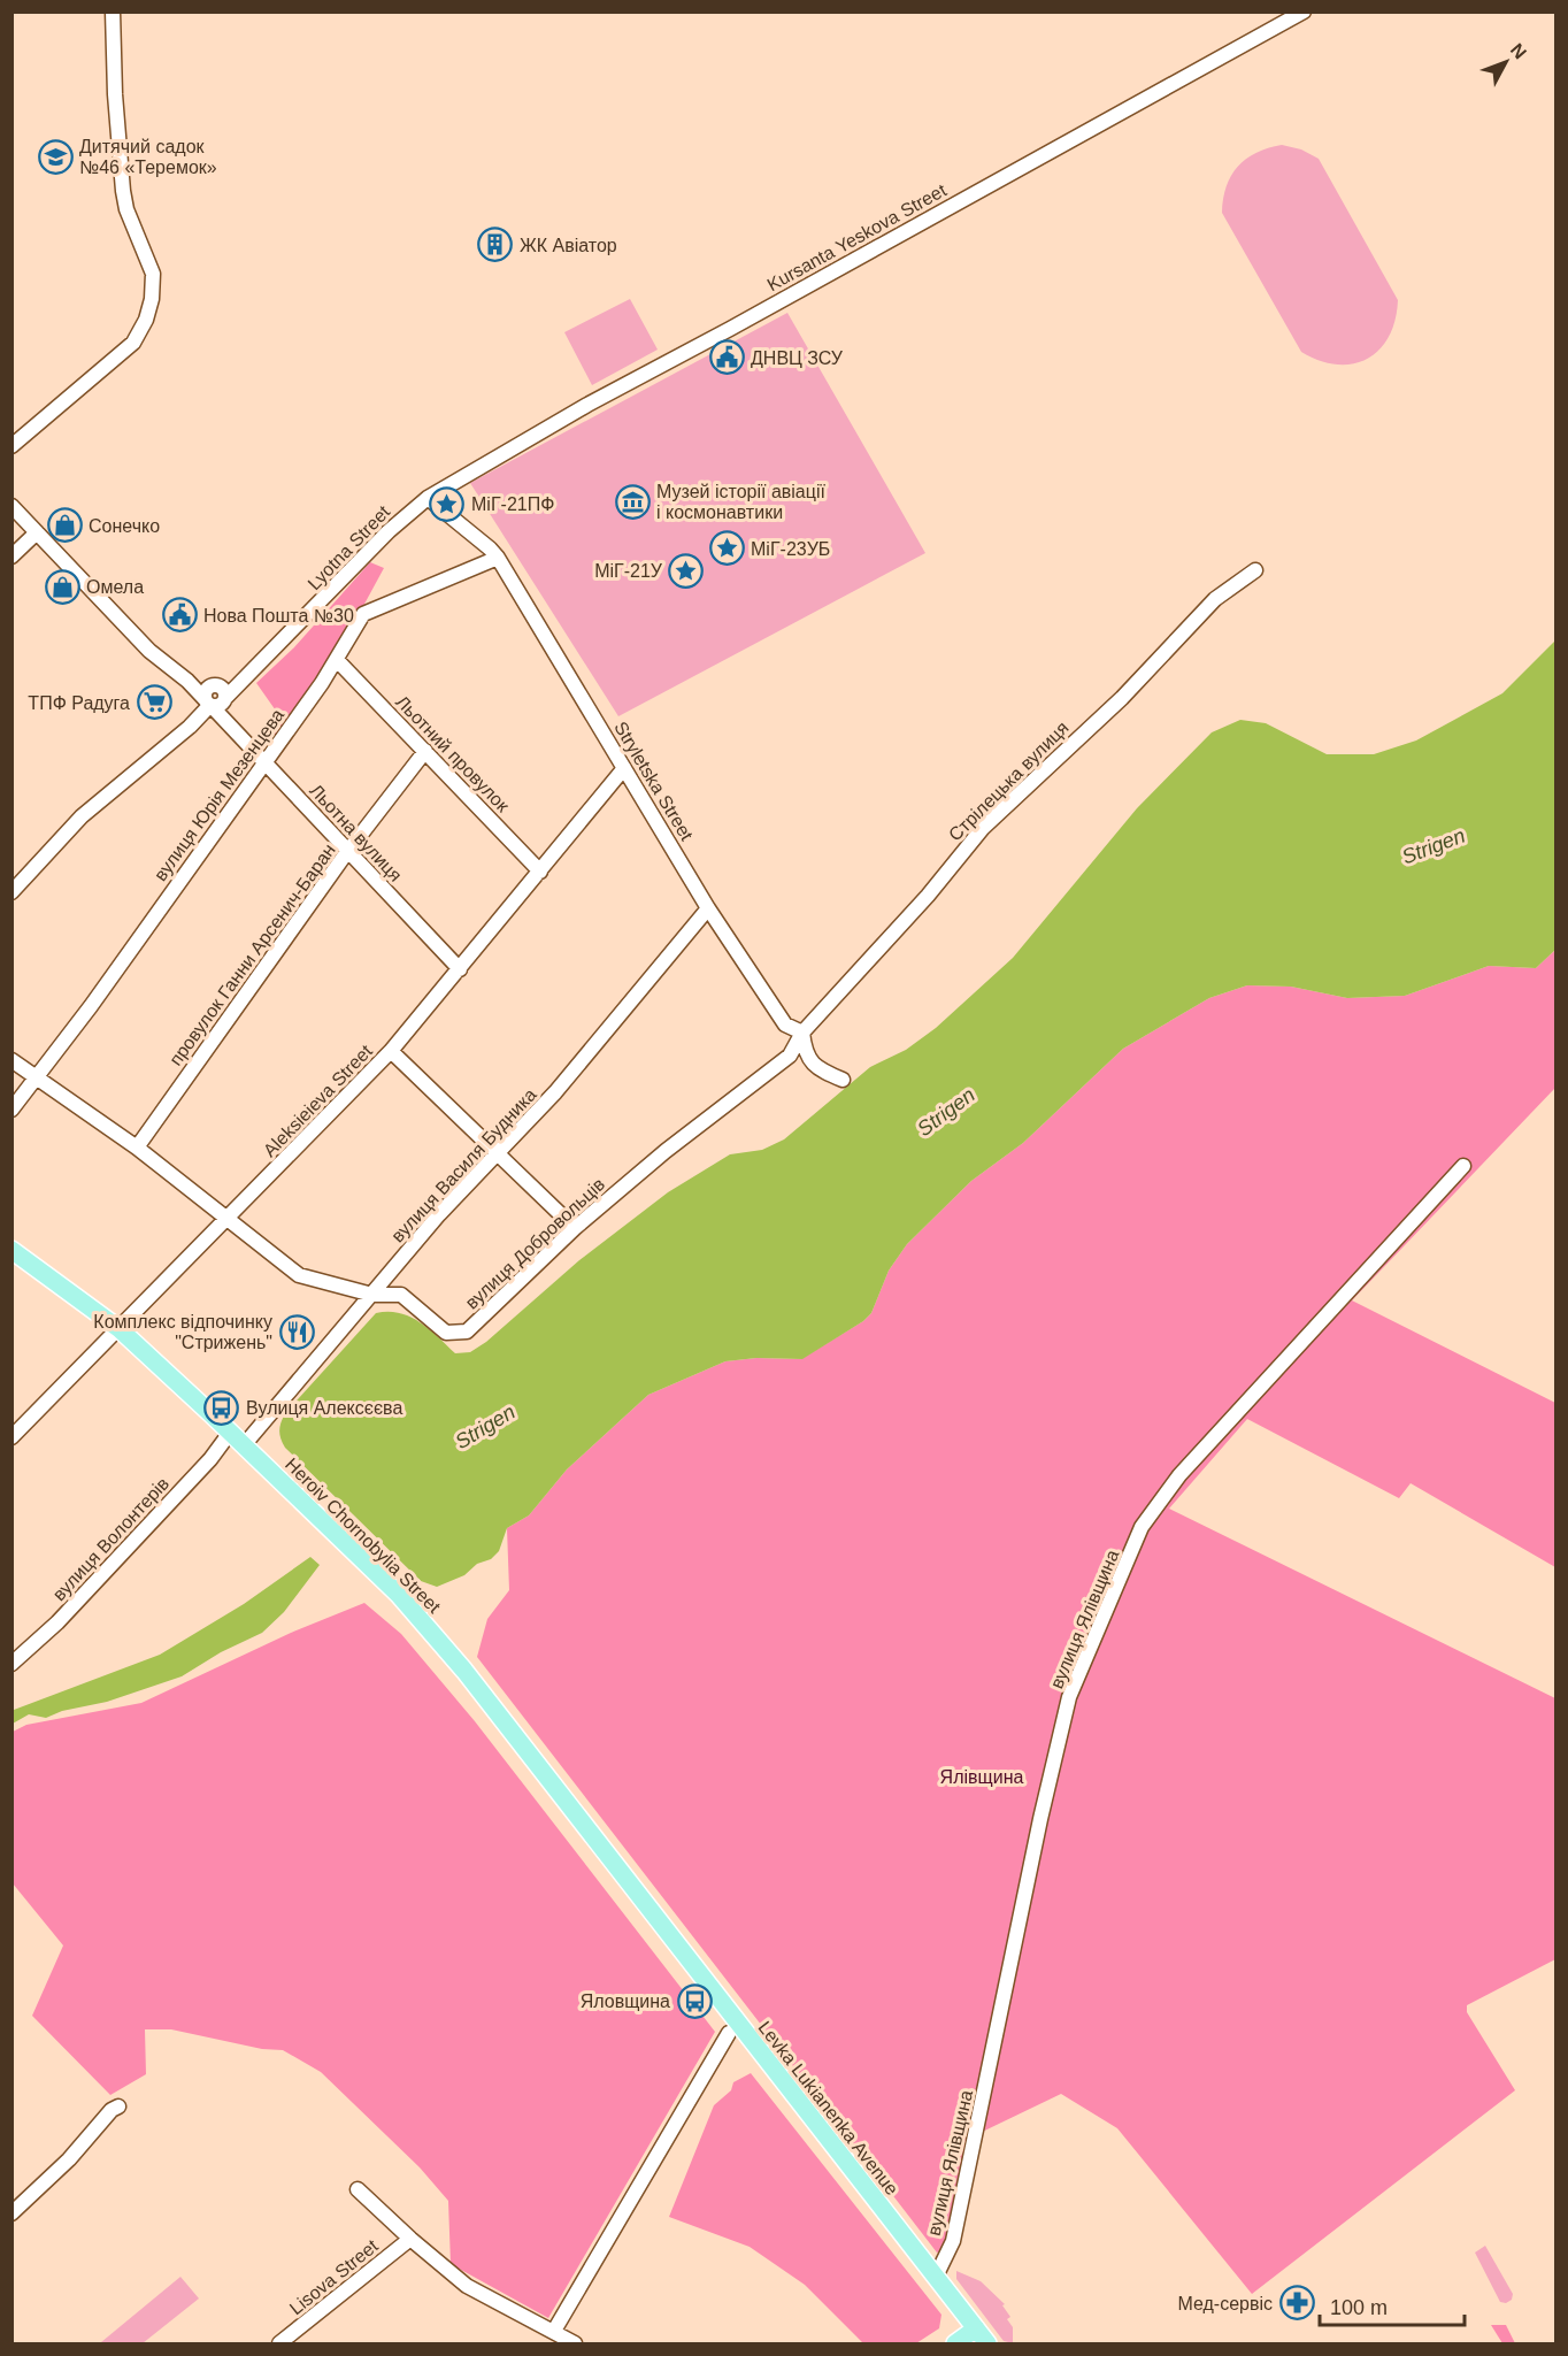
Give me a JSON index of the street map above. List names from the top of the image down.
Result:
{
  "streets": {
    "main road": ["Heroiv Chornobylia Street", "Levka Lukianenka Avenue"],
    "street": [
      "Kursanta Yeskova Street",
      "Lyotna Street",
      "Льотний провулок",
      "Stryletska Street",
      "Стрілецька вулиця",
      "вулиця Юрія Мезенцева",
      "Льотна вулиця",
      "провулок Ганни Арсенич-Баран",
      "Aleksieieva Street",
      "вулиця Василя Будника",
      "вулиця Добровольців",
      "вулиця Волонтерів",
      "вулиця Ялівщина",
      "Lisova Street"
    ]
  },
  "crossings": [
    ["Kursanta Yeskova Street", "Lyotna Street"],
    ["Kursanta Yeskova Street", "Stryletska Street"],
    ["Lyotna Street", "Stryletska Street"],
    ["Lyotna Street", "Льотна вулиця"],
    ["Льотний провулок", "вулиця Юрія Мезенцева"],
    ["Льотний провулок", "провулок Ганни Арсенич-Баран"],
    ["Льотний провулок", "Aleksieieva Street"],
    ["Stryletska Street", "Стрілецька вулиця"],
    ["Stryletska Street", "вулиця Юрія Мезенцева"],
    ["Stryletska Street", "Aleksieieva Street"],
    ["Stryletska Street", "вулиця Василя Будника"],
    ["Stryletska Street", "вулиця Добровольців"],
    ["Стрілецька вулиця", "вулиця Добровольців"],
    ["вулиця Юрія Мезенцева", "Льотна вулиця"],
    ["вулиця Юрія Мезенцева", "вулиця Добровольців"],
    ["Льотна вулиця", "провулок Ганни Арсенич-Баран"],
    ["Льотна вулиця", "Aleksieieva Street"],
    ["провулок Ганни Арсенич-Баран", "вулиця Добровольців"],
    ["Aleksieieva Street", "вулиця Добровольців"],
    ["Aleksieieva Street", "Heroiv Chornobylia Street"],
    ["вулиця Василя Будника", "вулиця Добровольців"],
    ["вулиця Василя Будника", "Heroiv Chornobylia Street"],
    ["вулиця Василя Будника", "вулиця Волонтерів"],
    ["Heroiv Chornobylia Street", "вулиця Волонтерів"],
    ["Heroiv Chornobylia Street", "Levka Lukianenka Avenue"],
    ["вулиця Ялівщина", "Levka Lukianenka Avenue"]
  ],
  "water": ["Strigen"],
  "parks": ["Ялівщина"],
  "places": {
    "school or university": ["Дитячий садок №46 «Теремок»"],
    "building": ["ЖК Авіатор"],
    "public building": ["ДНВЦ ЗСУ", "Нова Пошта №30"],
    "museum": ["Музей історії авіації і космонавтики"],
    "place": ["МіГ-21ПФ", "МіГ-23УБ", "МіГ-21У"],
    "shop": ["Сонечко", "Омела"],
    "supermarket": ["ТПФ Радуга"],
    "restaurant": ["Комплекс відпочинку \"Стрижень\""],
    "bus stop": ["Вулиця Алексєєва", "Яловщина"],
    "pharmacy": ["Мед-сервіс"]
  },
  "scale_bar": "100 m",
  "north": "top right"
}
